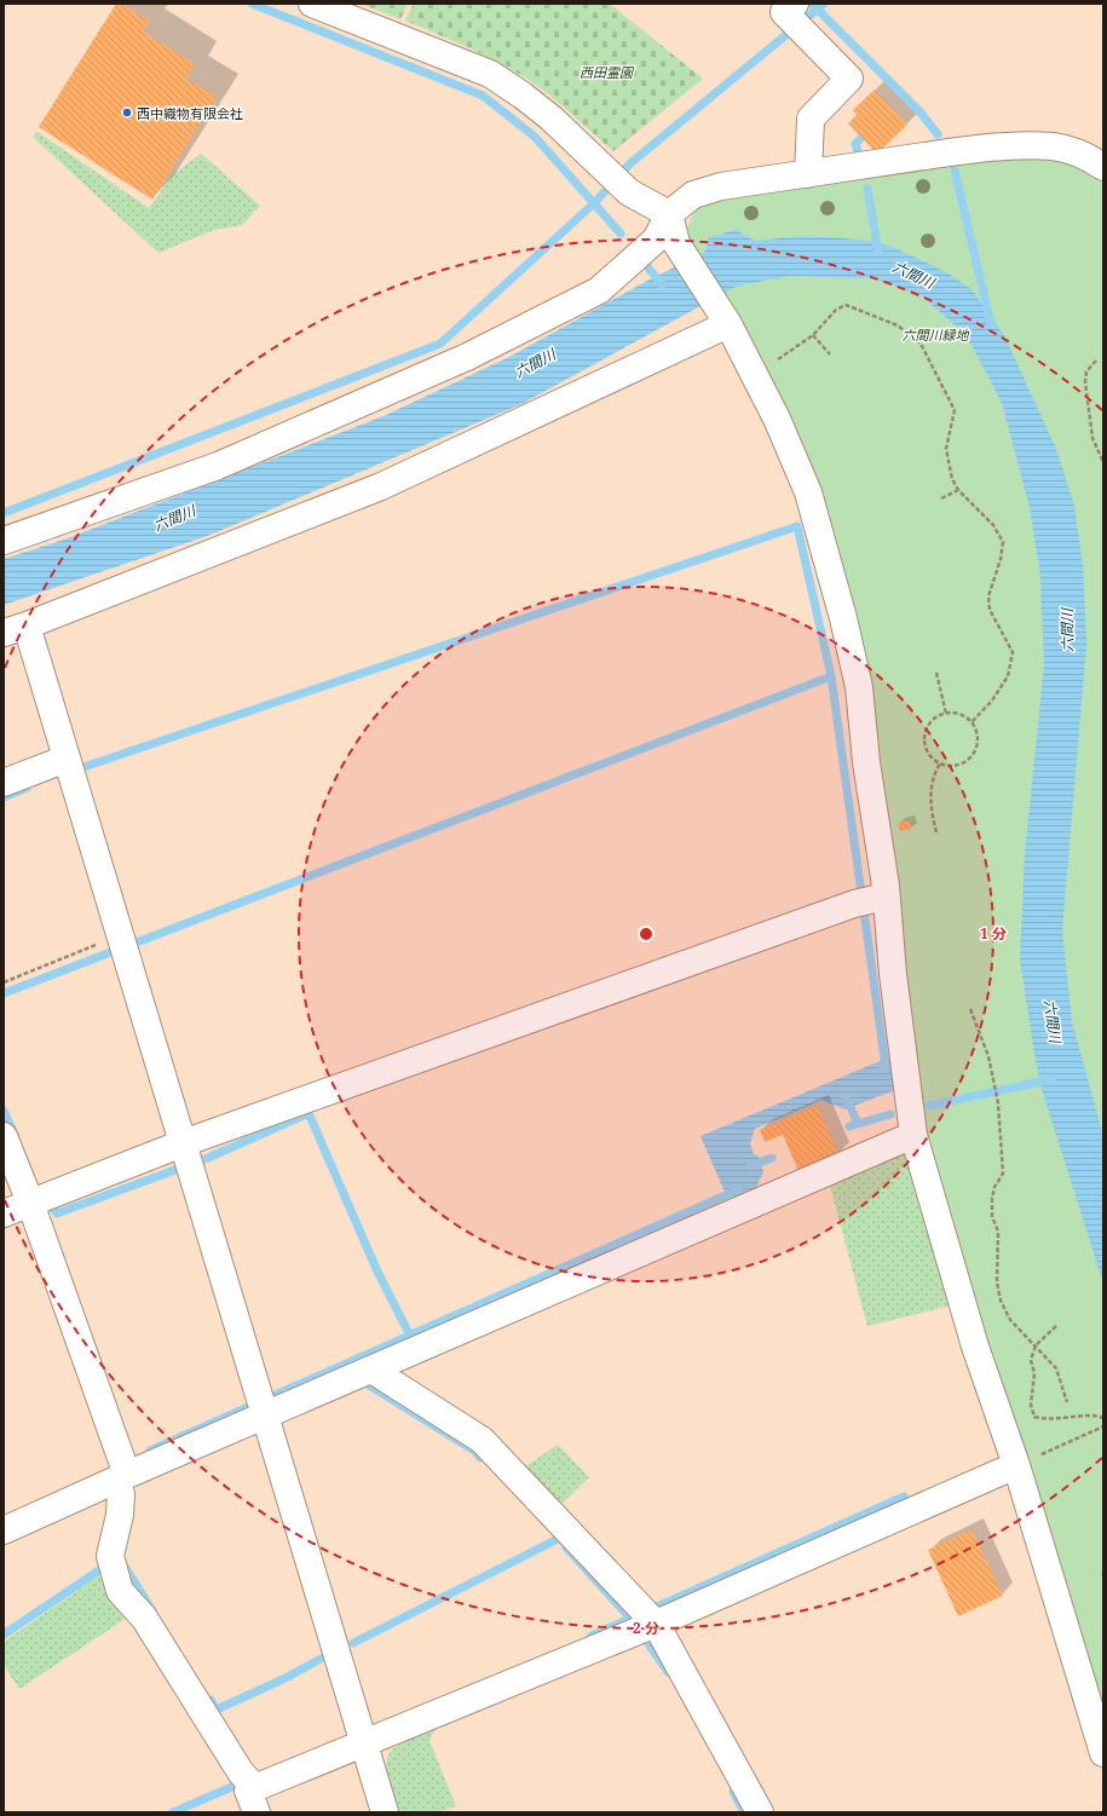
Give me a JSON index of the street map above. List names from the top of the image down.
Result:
{
  "water": ["六間川"],
  "parks": ["西田霊園", "六間川緑地"],
  "places": ["西中織物有限会社"],
  "rings": ["1 分", "2 分"]
}
